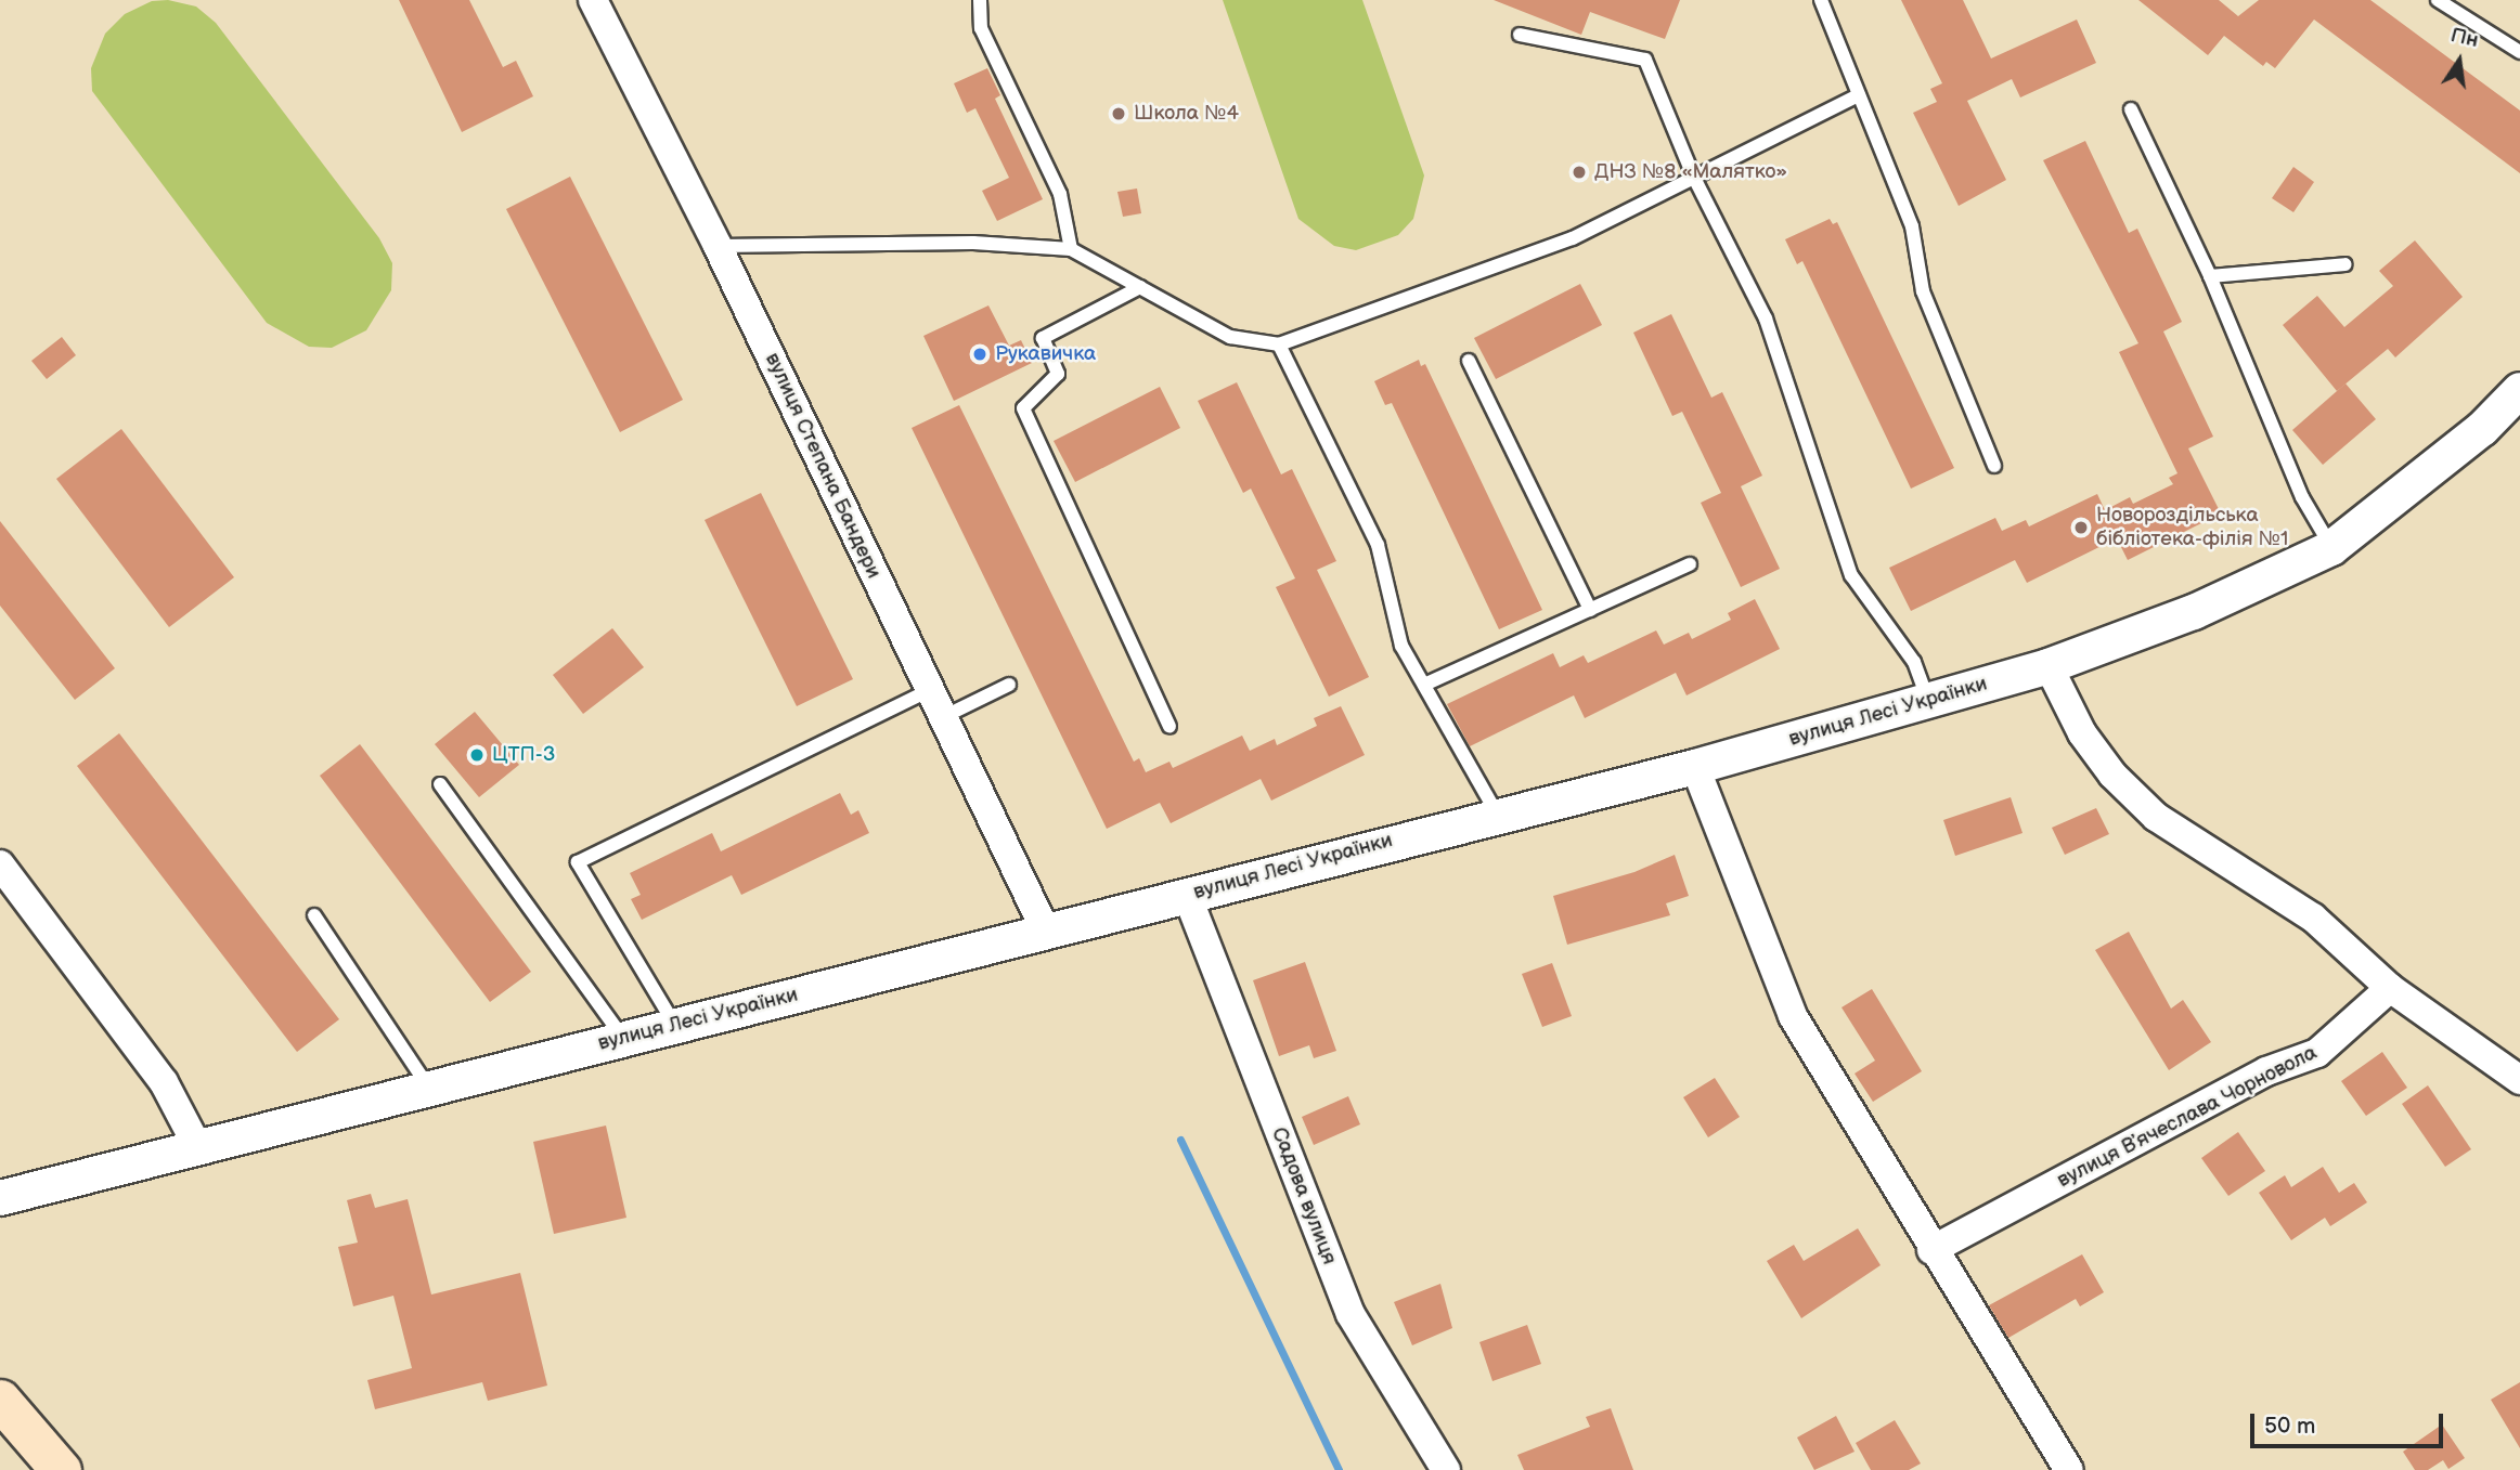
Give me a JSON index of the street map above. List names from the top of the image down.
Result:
{
  "streets": {
    "street": [
      "вулиця Степана Бандери",
      "вулиця Лесі Українки",
      "вулиця Вʼячеслава Чорновола",
      "Садова вулиця"
    ]
  },
  "crossings": [
    ["вулиця Степана Бандери", "вулиця Лесі Українки"],
    ["вулиця Лесі Українки", "Садова вулиця"]
  ],
  "places": [
    "Школа №4",
    "ДНЗ №8 «Малятко»",
    "Рукавичка",
    "Новороздільська бібліотека-філія №1",
    "ЦТП-3"
  ],
  "scale_bar": "50 m",
  "north": "top"
}
